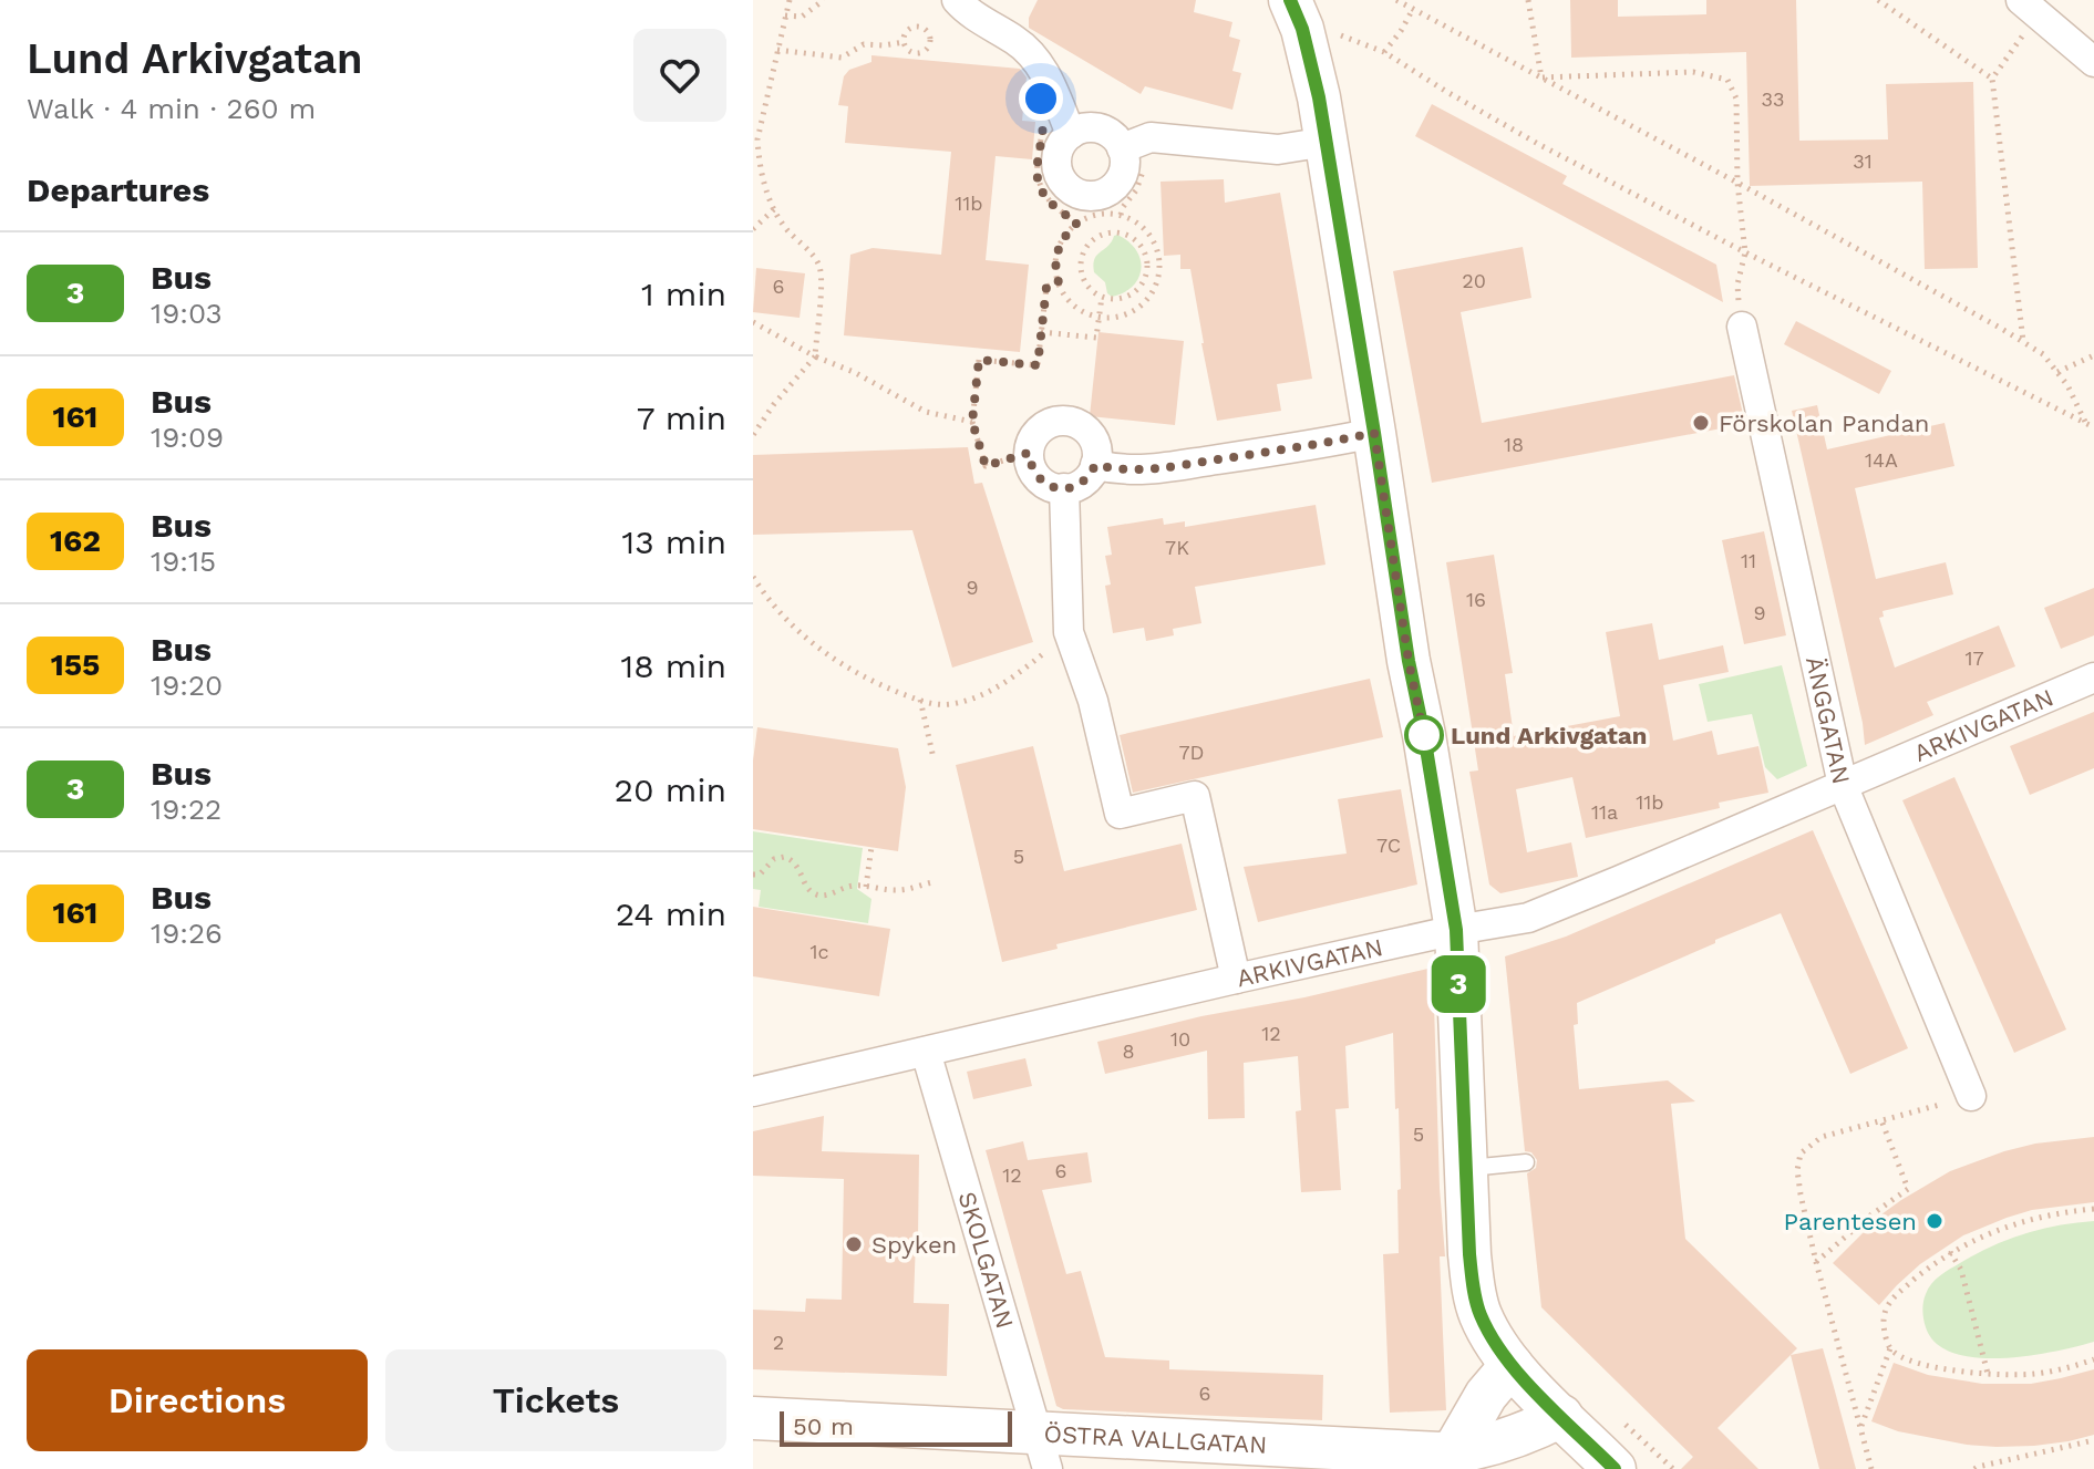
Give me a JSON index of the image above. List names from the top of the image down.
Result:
{
  "streets": {
    "street": [
      "ÄNGGATAN",
      "ARKIVGATAN",
      "SKOLGATAN",
      "ÖSTRA VALLGATAN"
    ]
  },
  "crossings": [
    ["ÄNGGATAN", "ARKIVGATAN"],
    ["ARKIVGATAN", "SKOLGATAN"],
    ["SKOLGATAN", "ÖSTRA VALLGATAN"]
  ],
  "places": [
    "Förskolan Pandan",
    "Lund Arkivgatan",
    "Parentesen",
    "Spyken"
  ],
  "lines": ["bus line 3"],
  "house_numbers": [
    "33",
    "31",
    "11b",
    "20",
    "6",
    "18",
    "14A",
    "7K",
    "11",
    "9",
    "16",
    "9",
    "17",
    "7D",
    "11b",
    "11a",
    "7C",
    "5",
    "1c",
    "12",
    "10",
    "8",
    "5",
    "6",
    "12",
    "2",
    "6"
  ],
  "scale_bar": "50 m",
  "page": {
    "heading": [
      ["Lund Arkivgatan", "Walk · 4 min · 260 m"],
      "Departures"
    ],
    "on_map": "3",
    "list": [
      {
        "mark": "3",
        "name": "Bus",
        "note": "19:03",
        "value": "1 min"
      },
      {
        "mark": "161",
        "name": "Bus",
        "note": "19:09",
        "value": "7 min"
      },
      {
        "mark": "162",
        "name": "Bus",
        "note": "19:15",
        "value": "13 min"
      },
      {
        "mark": "155",
        "name": "Bus",
        "note": "19:20",
        "value": "18 min"
      },
      {
        "mark": "3",
        "name": "Bus",
        "note": "19:22",
        "value": "20 min"
      },
      {
        "mark": "161",
        "name": "Bus",
        "note": "19:26",
        "value": "24 min"
      }
    ],
    "buttons": ["Directions", "Tickets"],
    "scale": "50 m"
  }
}
